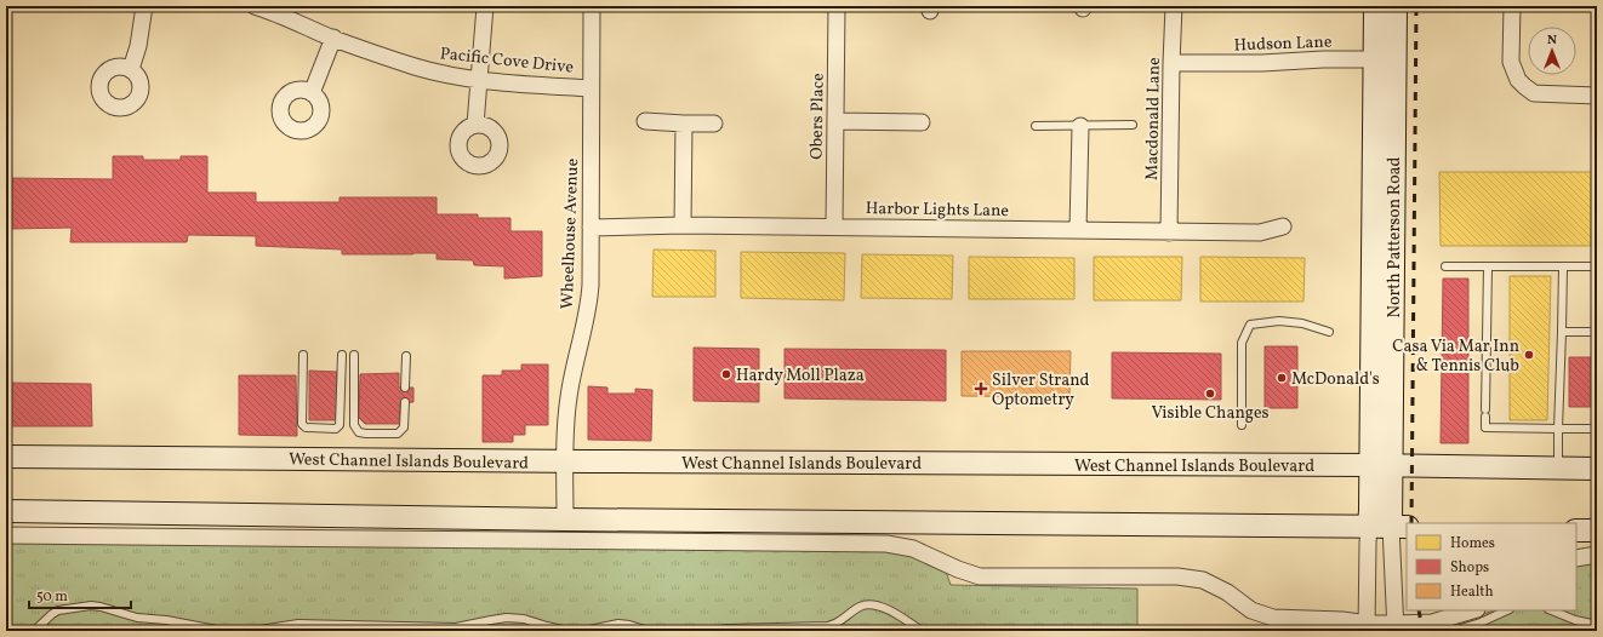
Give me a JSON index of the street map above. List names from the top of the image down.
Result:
{
  "streets": {
    "main road": ["North Patterson Road", "West Channel Islands Boulevard"],
    "street": [
      "Hudson Lane",
      "Pacific Cove Drive",
      "Obers Place",
      "Macdonald Lane",
      "Harbor Lights Lane",
      "Wheelhouse Avenue"
    ]
  },
  "crossings": [
    ["Hudson Lane", "Macdonald Lane"],
    ["Hudson Lane", "North Patterson Road"],
    ["Pacific Cove Drive", "Wheelhouse Avenue"],
    ["Obers Place", "Harbor Lights Lane"],
    ["Macdonald Lane", "Harbor Lights Lane"],
    ["Harbor Lights Lane", "Wheelhouse Avenue"],
    ["Wheelhouse Avenue", "West Channel Islands Boulevard"],
    ["North Patterson Road", "West Channel Islands Boulevard"]
  ],
  "places": {
    "other": [
      "Casa Via Mar Inn & Tennis Club",
      "Hardy Moll Plaza",
      "McDonald's",
      "Visible Changes"
    ],
    "health": ["Silver Strand Optometry"]
  },
  "legend": ["Homes", "Shops", "Health"],
  "scale_bar": "50 m",
  "north": "top"
}
